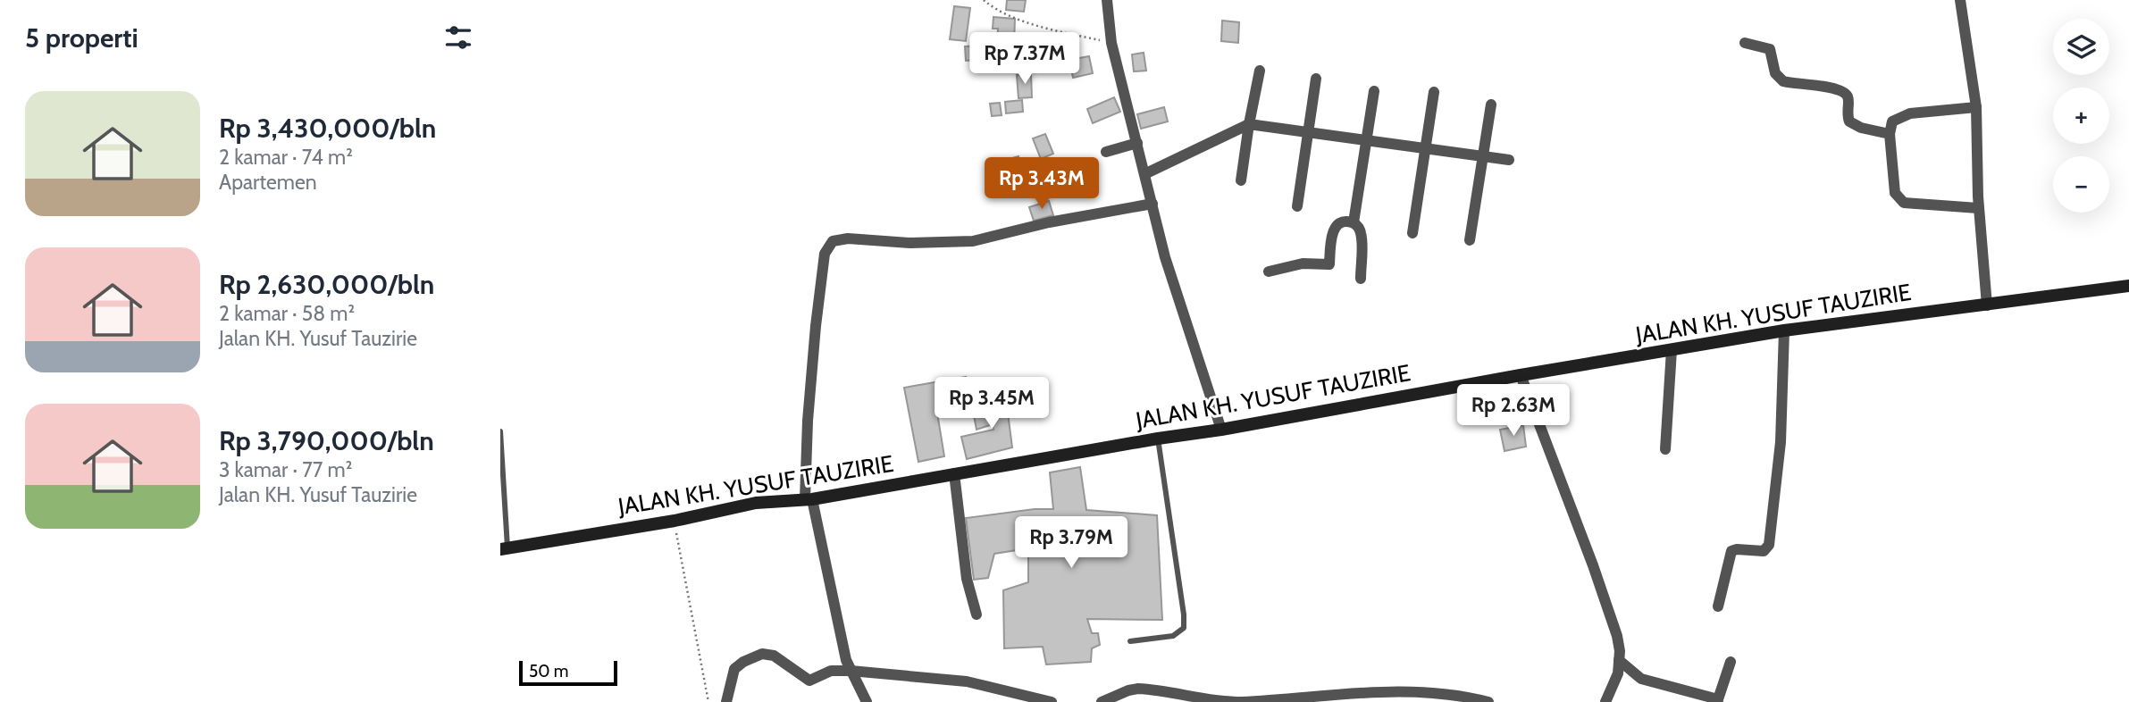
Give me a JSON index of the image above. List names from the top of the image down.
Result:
{
  "streets": {
    "main road": ["JALAN KH. YUSUF TAUZIRIE"]
  },
  "scale_bar": "50 m",
  "page": {
    "heading": "5 properti",
    "map_buttons": ["+", "−"],
    "price": [
      "Rp 7.37M",
      "Rp 3.43M",
      "Rp 3.45M",
      "Rp 2.63M",
      "Rp 3.79M"
    ],
    "list": [
      {
        "name": "Rp 3,430,000/bln",
        "note": "2 kamar · 74 m² · Apartemen"
      },
      {
        "name": "Rp 2,630,000/bln",
        "note": "2 kamar · 58 m² · Jalan KH. Yusuf Tauzirie"
      },
      {
        "name": "Rp 3,790,000/bln",
        "note": "3 kamar · 77 m² · Jalan KH. Yusuf Tauzirie"
      }
    ],
    "scale": "50 m"
  }
}
